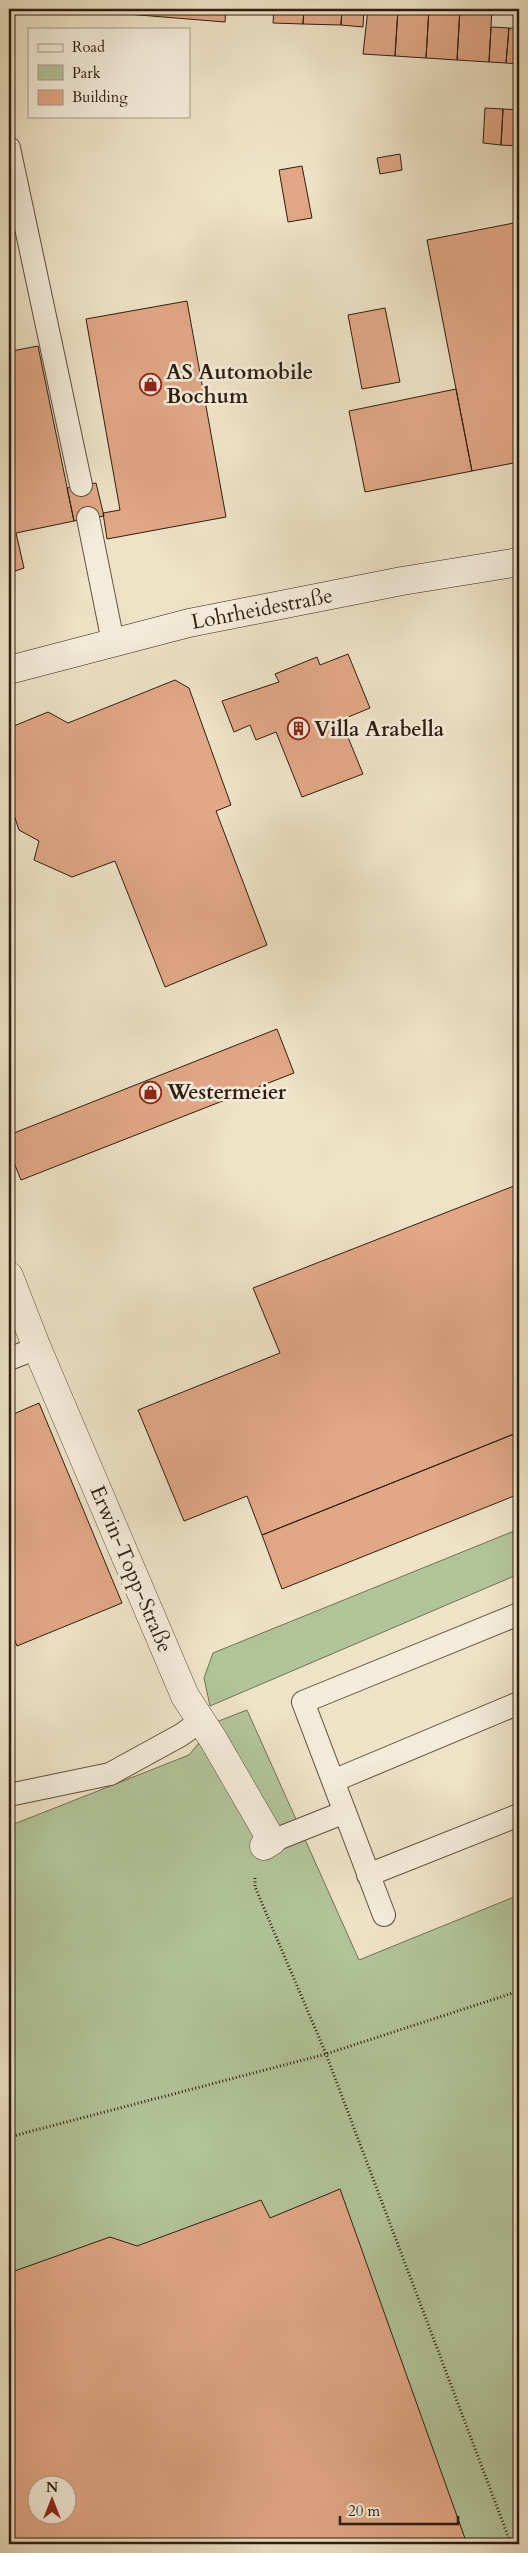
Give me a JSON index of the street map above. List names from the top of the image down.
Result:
{
  "streets": {
    "street": ["Lohrheidestraße", "Erwin-Topp-Straße"]
  },
  "places": {
    "shop": ["AS Automobile Bochum", "Westermeier"],
    "building": ["Villa Arabella"]
  },
  "legend": ["Road", "Park", "Building"],
  "scale_bar": "20 m",
  "north": "top"
}
